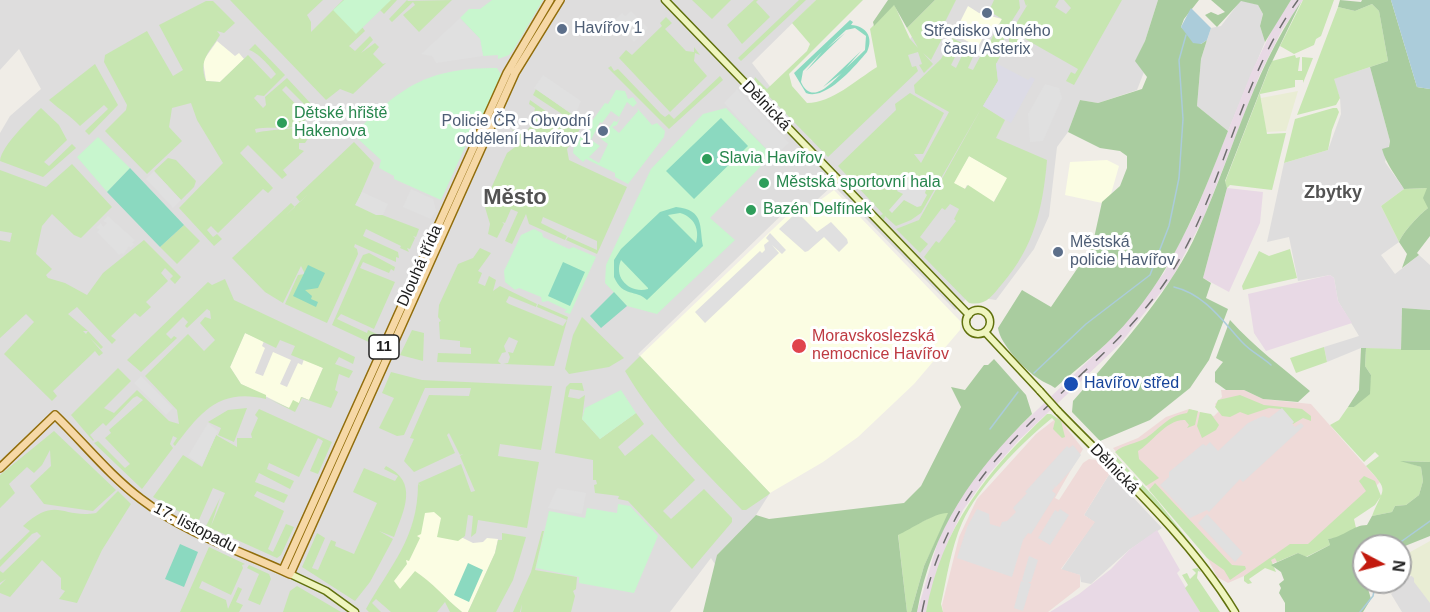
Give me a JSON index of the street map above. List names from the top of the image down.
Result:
{
  "streets": {
    "main road": ["Dlouhá třída", "11", "17. listopadu"],
    "street": ["Dělnická"]
  },
  "crossings": [
    ["Dlouhá třída", "11"],
    ["Dlouhá třída", "17. listopadu"]
  ],
  "districts": ["Zbytky", "Město"],
  "places": [
    "Středisko volného času Asterix",
    "Havířov 1",
    "Dětské hřiště Hakenova",
    "Policie ČR - Obvodní oddělení Havířov 1",
    "Slavia Havířov",
    "Městská sportovní hala",
    "Bazén Delfínek",
    "Městská policie Havířov",
    "Moravskoslezská nemocnice Havířov",
    "Havířov střed"
  ],
  "north": "right"
}
